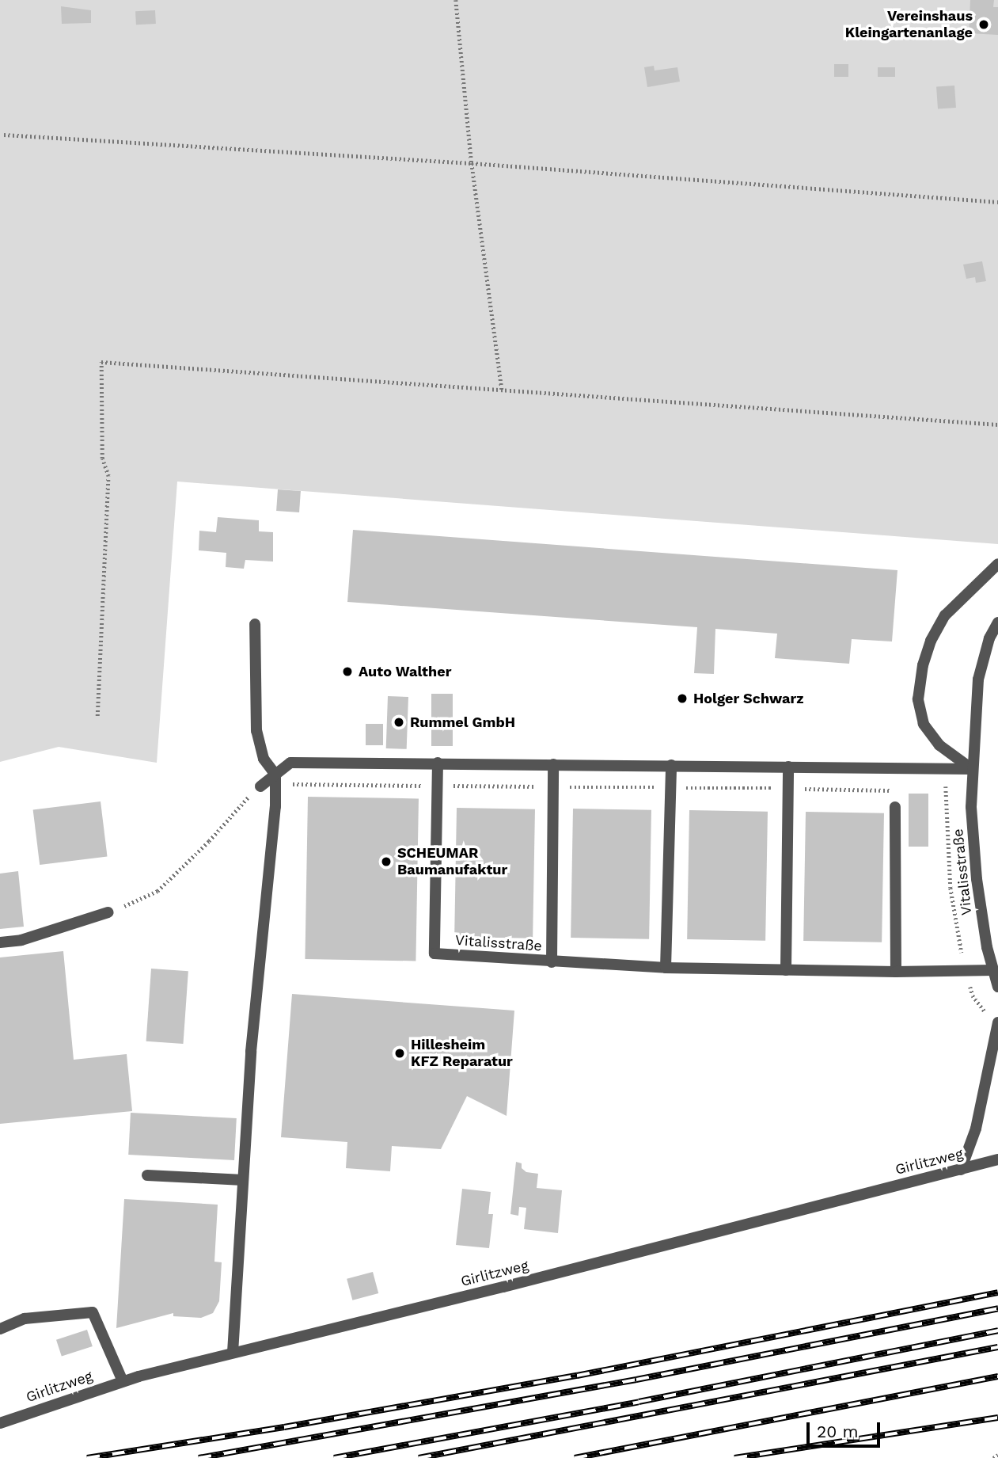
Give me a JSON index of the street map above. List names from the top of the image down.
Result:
{
  "streets": {
    "street": ["Vitalisstraße", "Girlitzweg"]
  },
  "places": [
    "Vereinshaus Kleingartenanlage",
    "Auto Walther",
    "Holger Schwarz",
    "Rummel GmbH",
    "SCHEUMAR Baumanufaktur",
    "Hillesheim KFZ Reparatur"
  ],
  "scale_bar": "20 m"
}
